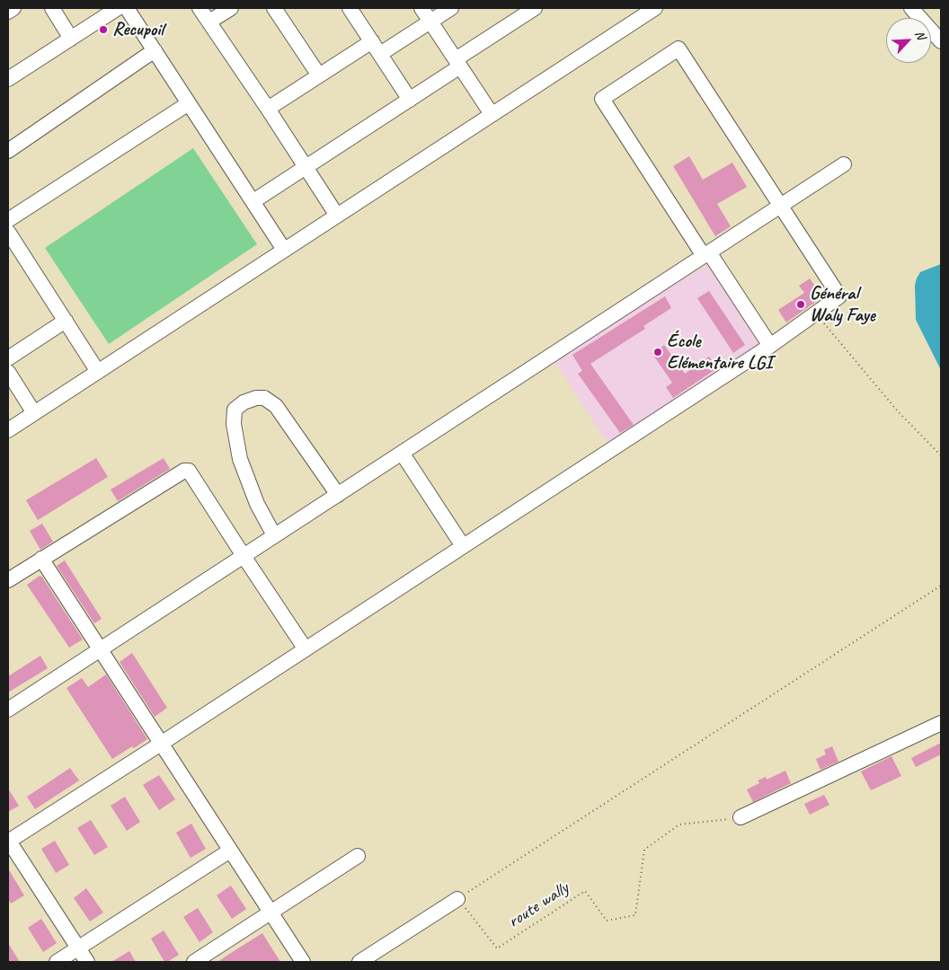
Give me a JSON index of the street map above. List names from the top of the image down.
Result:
{
  "streets": {
    "path": ["route wally"]
  },
  "places": ["Recupoil", "Général Waly Faye", "École Elémentaire LGI"],
  "north": "top right"
}
